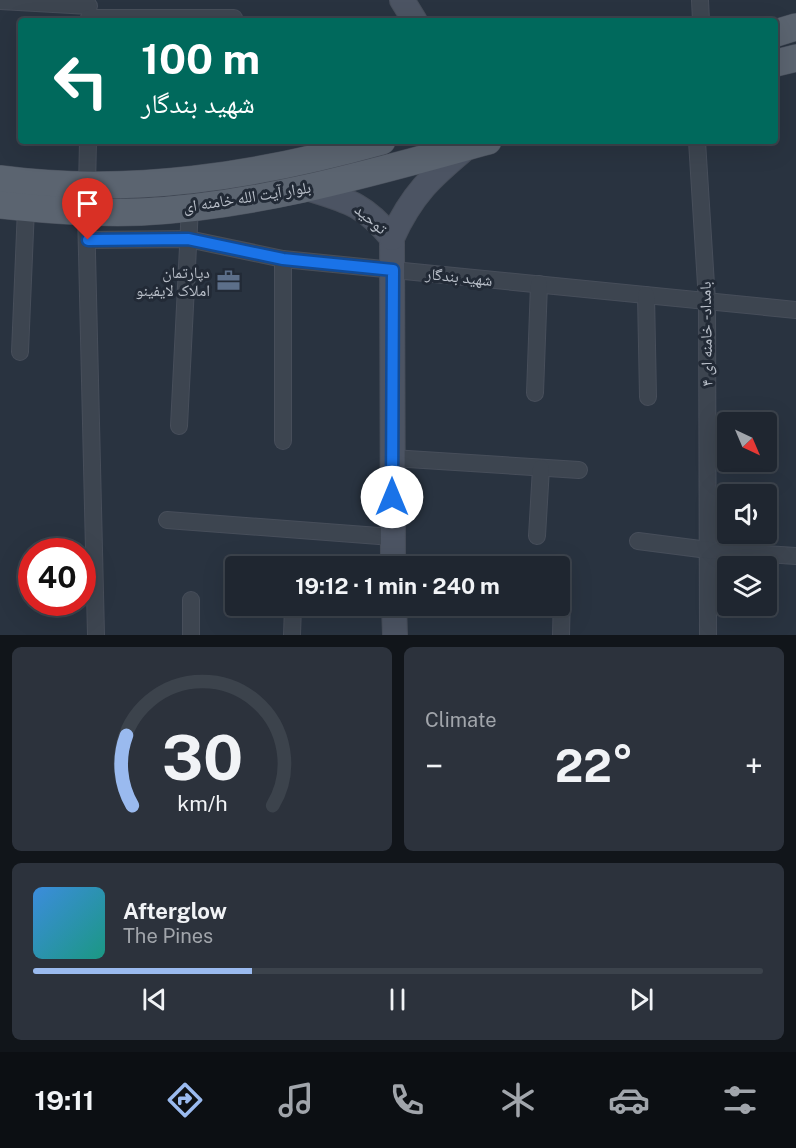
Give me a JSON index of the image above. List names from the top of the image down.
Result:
{
  "streets": {
    "main road": ["بلوار آیت الله خامنه ای"],
    "street": ["توحید", "شهید بندگار", "بامداد - خامنه ای ۴"]
  },
  "crossings": [
    ["بلوار آیت الله خامنه ای", "توحید"],
    ["توحید", "شهید بندگار"],
    ["شهید بندگار", "بامداد - خامنه ای ۴"]
  ],
  "places": {
    "office": ["دپارتمان املاک لایفینو"]
  },
  "north": "bottom right",
  "page": {
    "turn": ["100 m", "شهید بندگار"],
    "limit": "40",
    "trip": "19:12 · 1 min · 240 m",
    "tile": "Climate",
    "heat": ["−", "22°", "+"],
    "song": ["Afterglow", "The Pines"],
    "tabs": "19:11",
    "gauge": ["30", "km/h"]
  }
}
